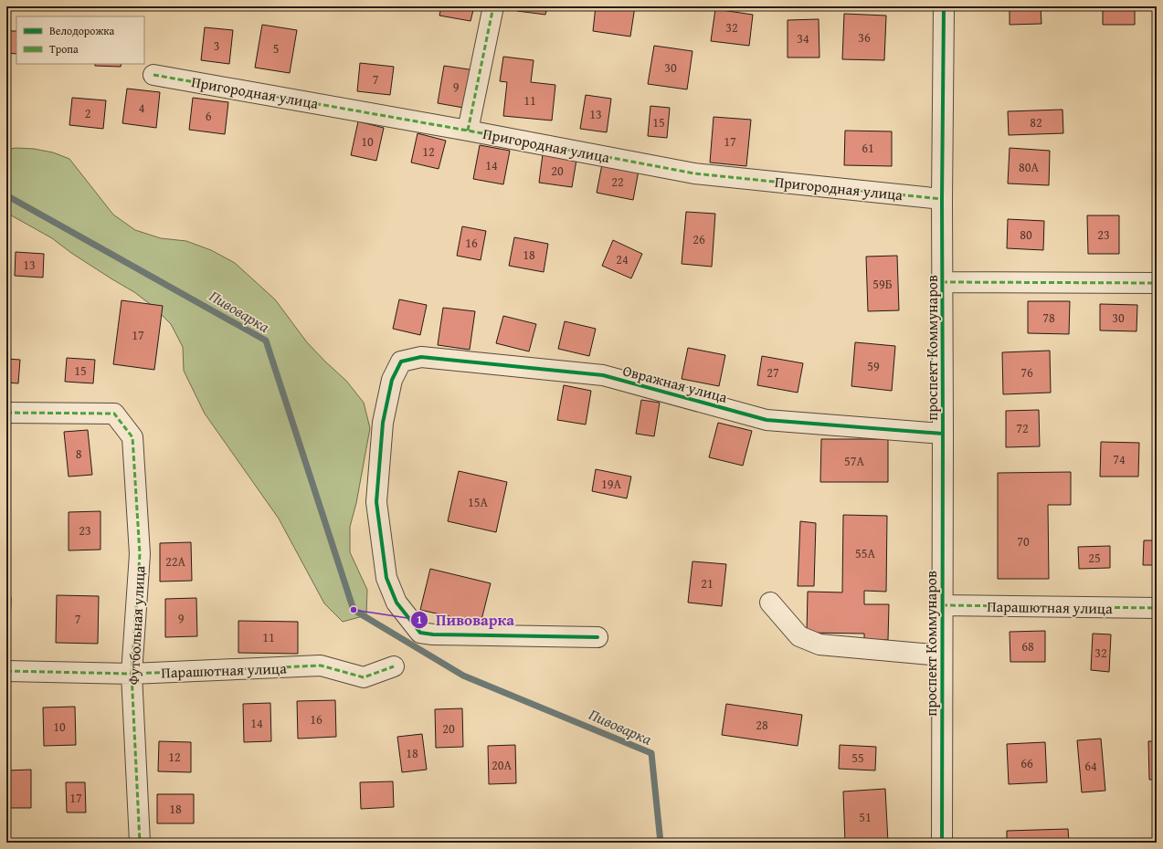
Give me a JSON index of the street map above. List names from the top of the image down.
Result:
{
  "streets": {
    "street": [
      "Пригородная улица",
      "проспект Коммунаров",
      "Овражная улица",
      "Парашютная улица",
      "Футбольная улица"
    ]
  },
  "crossings": [
    ["Пригородная улица", "проспект Коммунаров"],
    ["проспект Коммунаров", "Овражная улица"],
    ["проспект Коммунаров", "Парашютная улица"],
    ["Парашютная улица", "Футбольная улица"]
  ],
  "water": ["Пивоварка"],
  "places": ["Пивоварка"],
  "house_numbers": [
    "32",
    "36",
    "34",
    "3",
    "5",
    "30",
    "7",
    "9",
    "11",
    "4",
    "2",
    "13",
    "6",
    "15",
    "82",
    "10",
    "17",
    "61",
    "12",
    "14",
    "80А",
    "20",
    "22",
    "80",
    "23",
    "26",
    "16",
    "18",
    "24",
    "13",
    "59Б",
    "78",
    "30",
    "17",
    "59",
    "15",
    "27",
    "76",
    "72",
    "8",
    "74",
    "57А",
    "19А",
    "15А",
    "23",
    "70",
    "55А",
    "25",
    "22А",
    "21",
    "9",
    "7",
    "11",
    "68",
    "32",
    "16",
    "14",
    "28",
    "10",
    "20",
    "18",
    "12",
    "55",
    "66",
    "20А",
    "64",
    "17",
    "18",
    "51"
  ],
  "legend": ["Велодорожка", "Тропа"]
}
